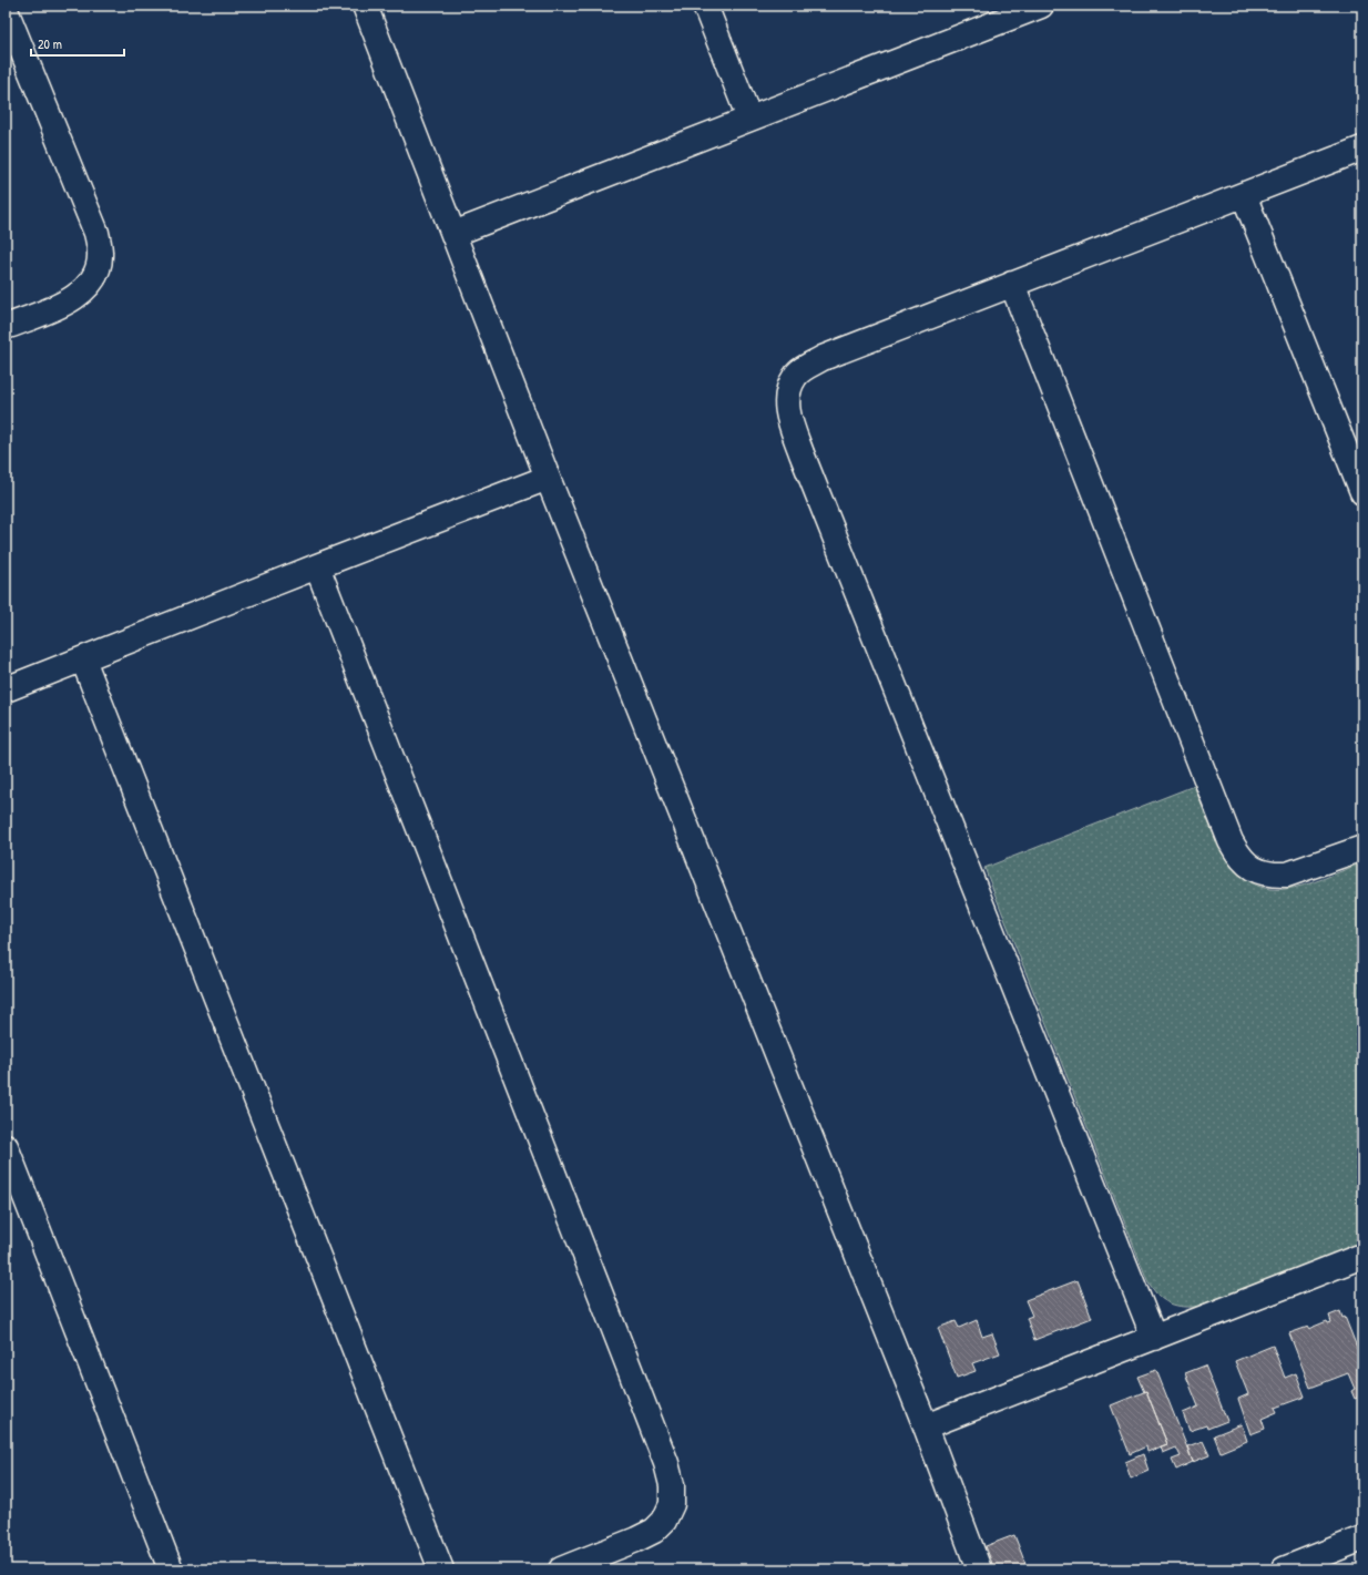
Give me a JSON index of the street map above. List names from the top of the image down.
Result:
{
  "scale_bar": "20 m"
}
